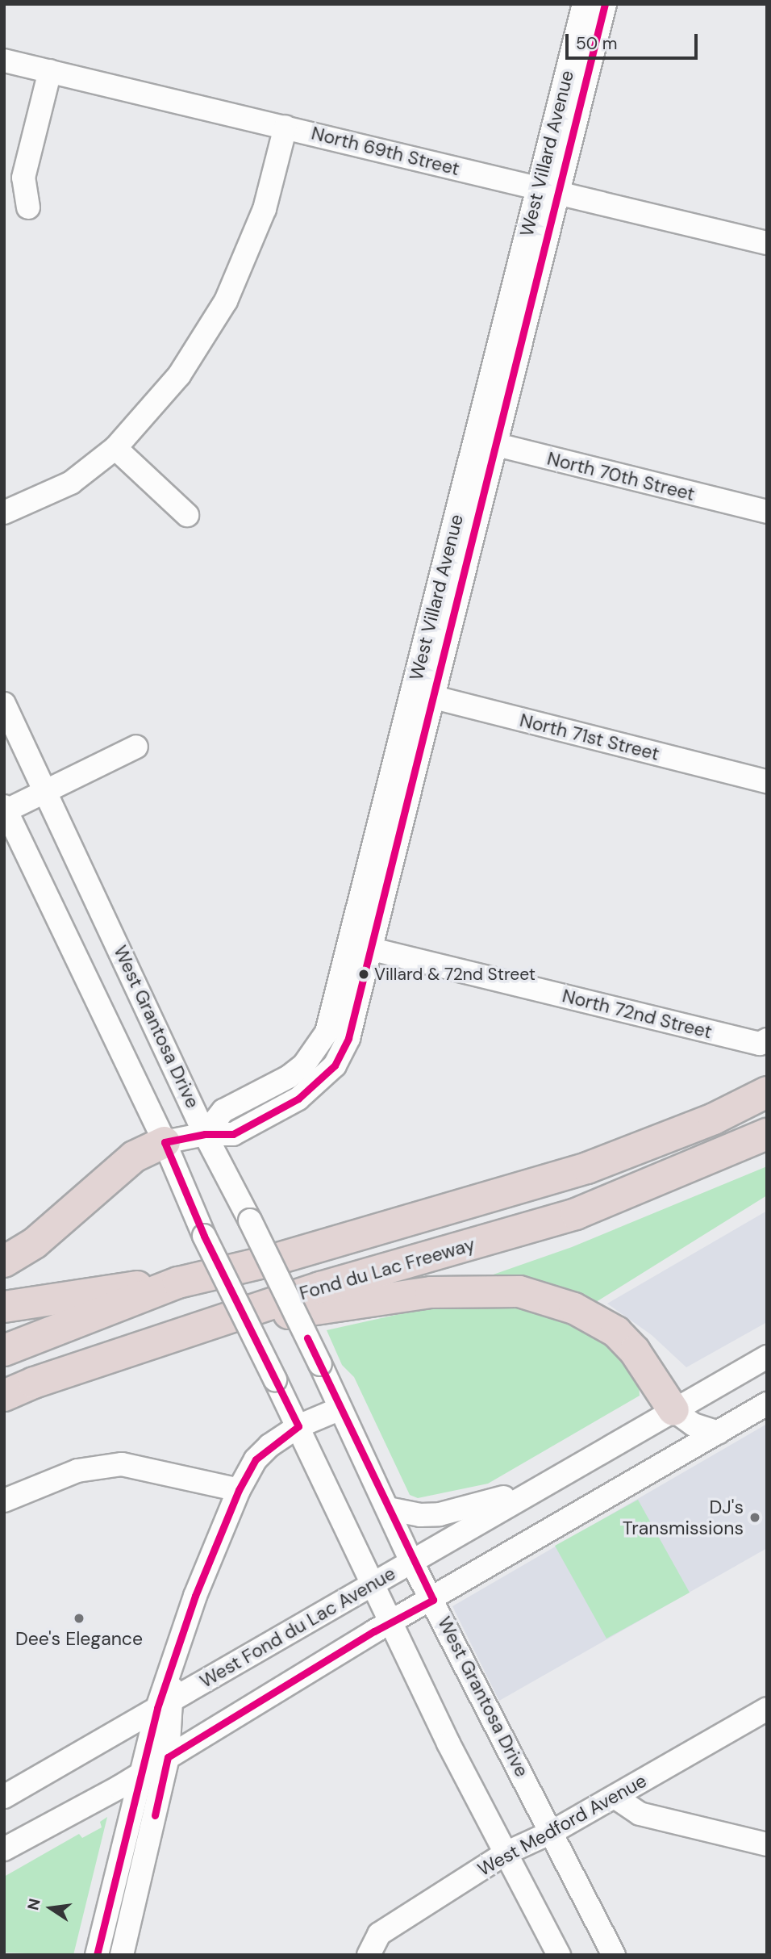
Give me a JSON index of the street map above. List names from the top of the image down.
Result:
{
  "streets": {
    "highway": ["Fond du Lac Freeway"],
    "street": [
      "North 69th Street",
      "West Villard Avenue",
      "North 70th Street",
      "North 71st Street",
      "North 72nd Street",
      "West Grantosa Drive",
      "West Fond du Lac Avenue",
      "West Medford Avenue"
    ]
  },
  "crossings": [
    ["North 69th Street", "West Villard Avenue"],
    ["West Villard Avenue", "North 70th Street"],
    ["West Villard Avenue", "North 71st Street"],
    ["West Villard Avenue", "North 72nd Street"],
    ["West Villard Avenue", "West Grantosa Drive"],
    ["West Grantosa Drive", "West Fond du Lac Avenue"],
    ["West Grantosa Drive", "West Medford Avenue"]
  ],
  "places": ["Villard & 72nd Street", "DJ's Transmissions", "Dee's Elegance"],
  "scale_bar": "50 m",
  "north": "left"
}
